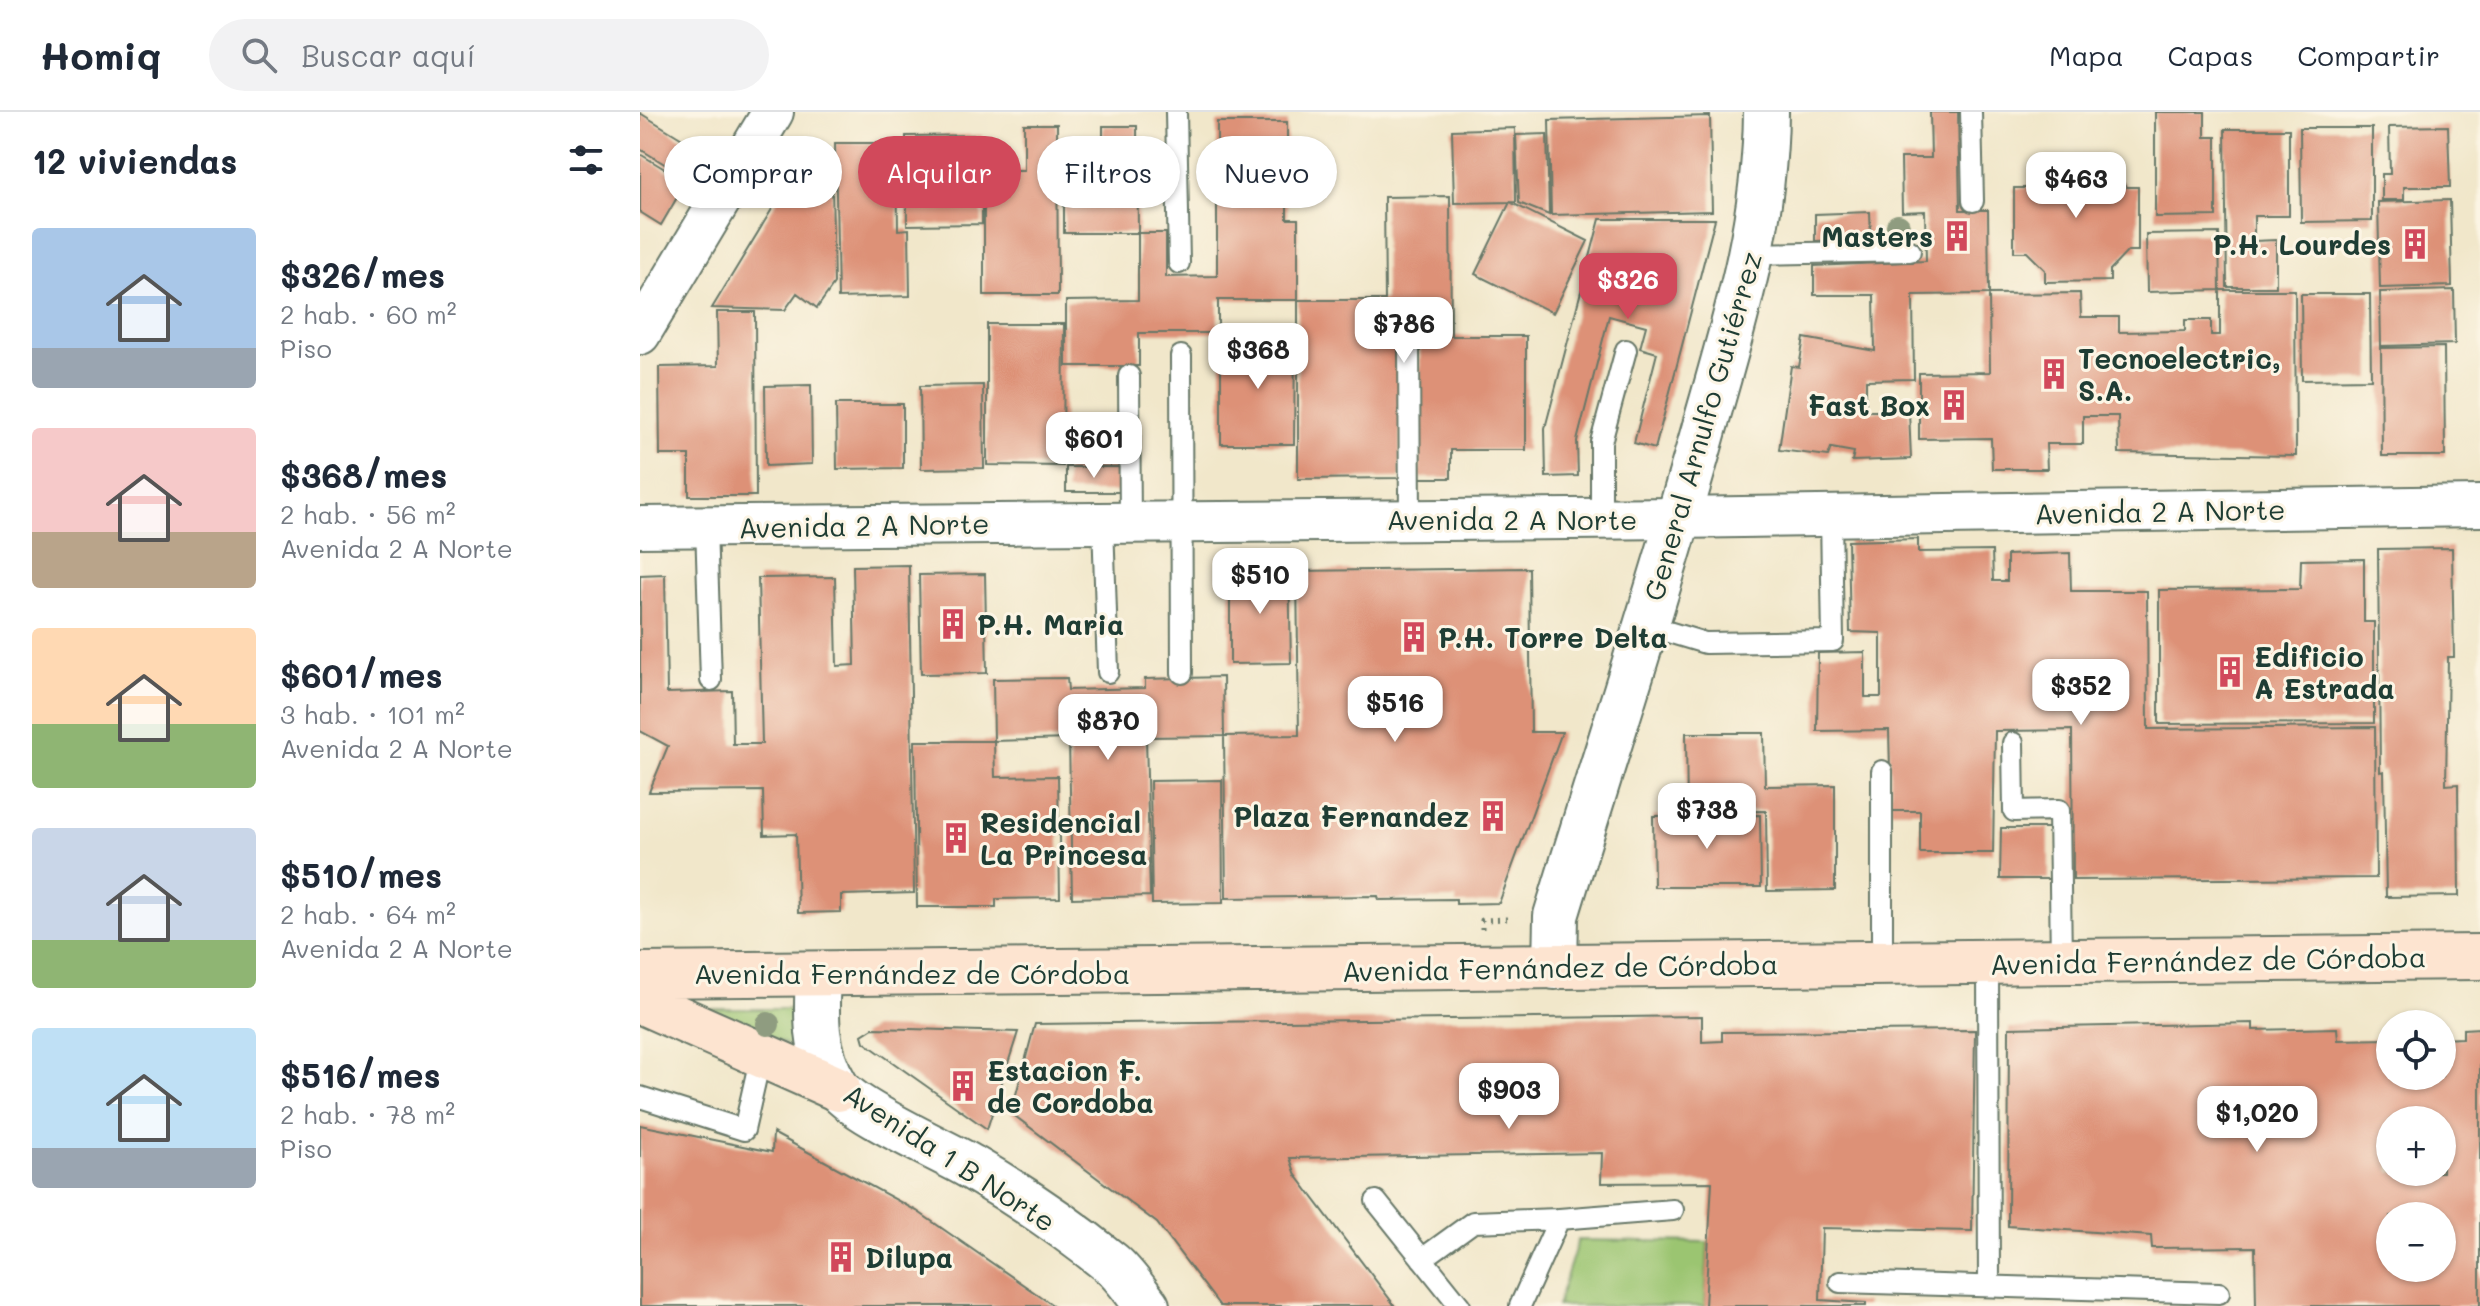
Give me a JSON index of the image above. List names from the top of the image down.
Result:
{
  "streets": {
    "main road": ["Avenida Fernández de Córdoba"],
    "street": ["General Arnulfo Gutiérrez", "Avenida 2 A Norte", "Avenida 1 B Norte"]
  },
  "crossings": [
    ["General Arnulfo Gutiérrez", "Avenida 2 A Norte"],
    ["General Arnulfo Gutiérrez", "Avenida Fernández de Córdoba"],
    ["Avenida Fernández de Córdoba", "Avenida 1 B Norte"]
  ],
  "places": {
    "building": [
      "Masters",
      "P.H. Lourdes",
      "Tecnoelectric, S.A.",
      "Fast Box",
      "P.H. Maria",
      "P.H. Torre Delta",
      "Edificio A Estrada",
      "Plaza Fernandez",
      "Residencial La Princesa",
      "Estacion F. de Cordoba",
      "Dilupa"
    ]
  },
  "page": {
    "header": "Homiq",
    "search": "Buscar aquí",
    "nav": ["Mapa", "Capas", "Compartir"],
    "heading": "12 viviendas",
    "chip": [
      "Comprar",
      "Alquilar",
      "Filtros",
      "Nuevo"
    ],
    "price": [
      "$463",
      "$326",
      "$786",
      "$368",
      "$601",
      "$510",
      "$352",
      "$516",
      "$870",
      "$738",
      "$903",
      "$1,020"
    ],
    "list": [
      {
        "name": "$326/mes",
        "note": "2 hab. · 60 m² · Piso"
      },
      {
        "name": "$368/mes",
        "note": "2 hab. · 56 m² · Avenida 2 A Norte"
      },
      {
        "name": "$601/mes",
        "note": "3 hab. · 101 m² · Avenida 2 A Norte"
      },
      {
        "name": "$510/mes",
        "note": "2 hab. · 64 m² · Avenida 2 A Norte"
      },
      {
        "name": "$516/mes",
        "note": "2 hab. · 78 m² · Piso"
      }
    ],
    "map_buttons": ["+", "−"]
  }
}
